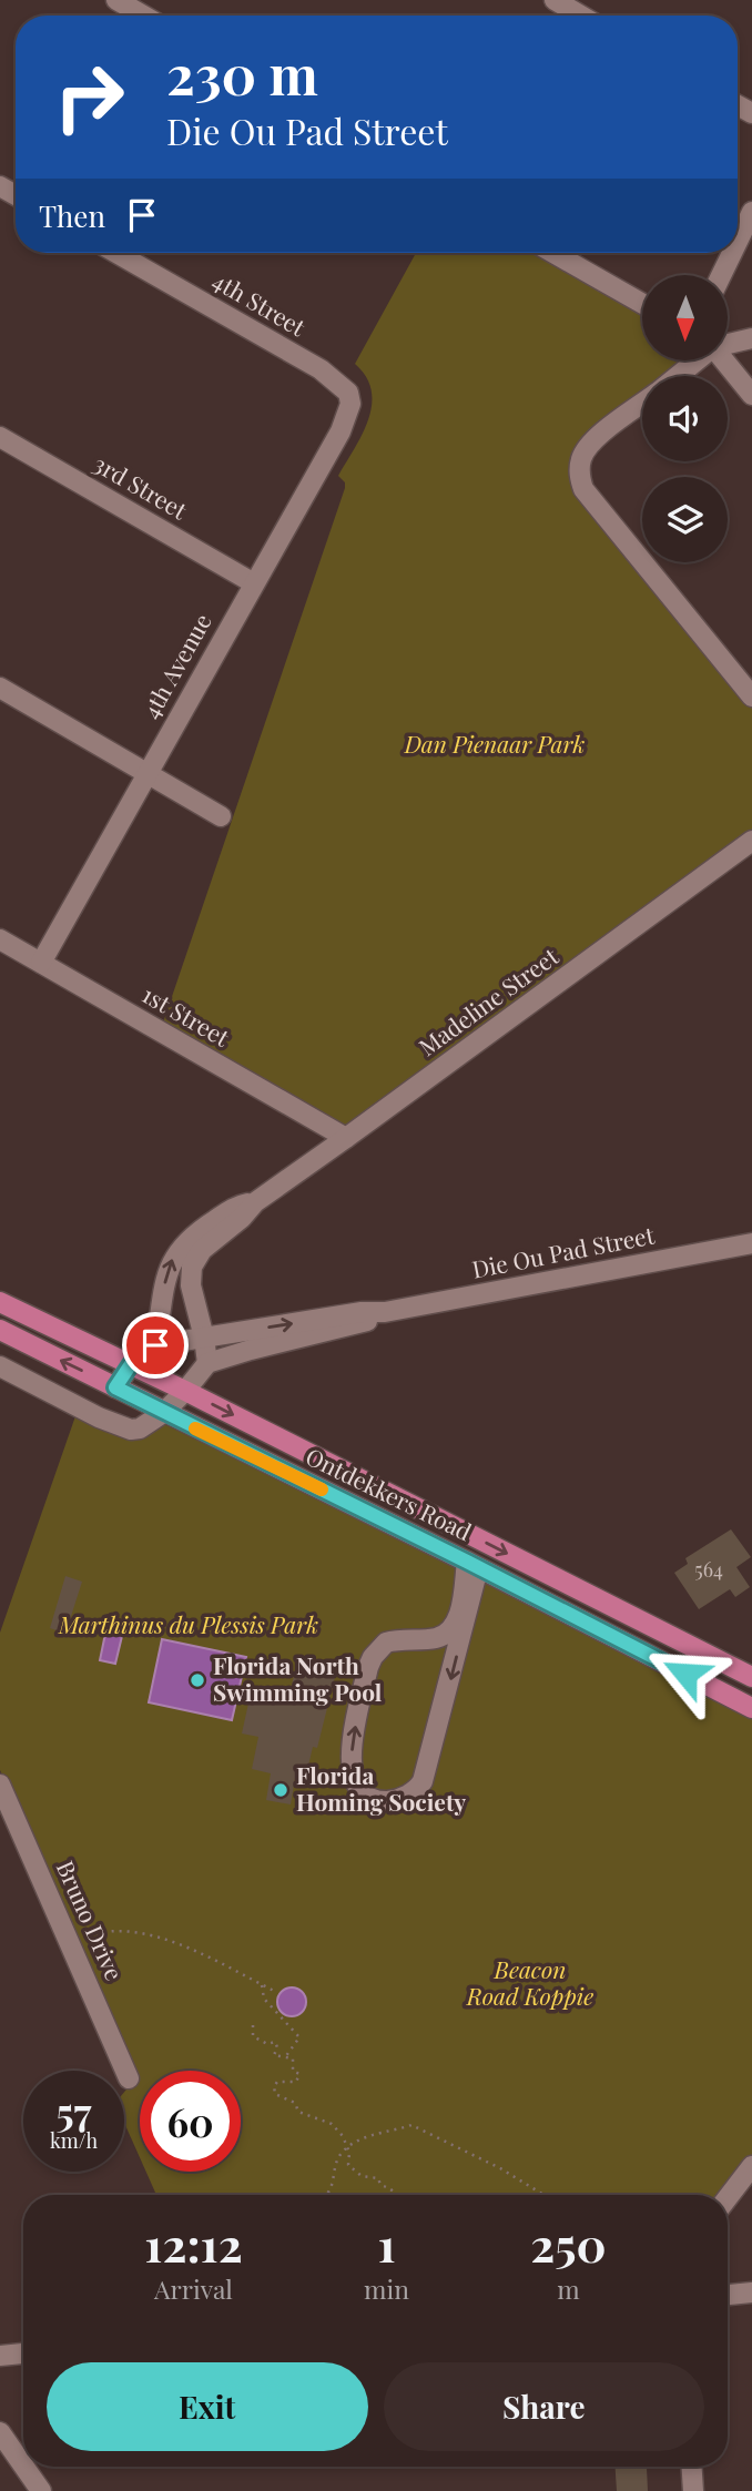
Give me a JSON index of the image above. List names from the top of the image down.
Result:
{
  "streets": {
    "main road": ["Ontdekkers Road"],
    "street": [
      "4th Street",
      "3rd Street",
      "4th Avenue",
      "Madeline Street",
      "1st Street",
      "Die Ou Pad Street",
      "Bruno Drive"
    ]
  },
  "crossings": [
    ["4th Street", "4th Avenue"],
    ["3rd Street", "4th Avenue"],
    ["4th Avenue", "1st Street"],
    ["Madeline Street", "1st Street"],
    ["Madeline Street", "Die Ou Pad Street"],
    ["Die Ou Pad Street", "Ontdekkers Road"]
  ],
  "parks": ["Dan Pienaar Park", "Marthinus du Plessis Park", "Beacon Road Koppie"],
  "places": ["Florida North Swimming Pool", "Florida Homing Society"],
  "house_numbers": ["564"],
  "north": "bottom",
  "page": {
    "turn": ["230 m", "Die Ou Pad Street"],
    "then": "Then",
    "speed": "57 km/h",
    "limit": "60",
    "eta": [
      "12:12",
      "Arrival",
      "1",
      "min",
      "250",
      "m"
    ],
    "buttons": ["Exit", "Share"]
  }
}
